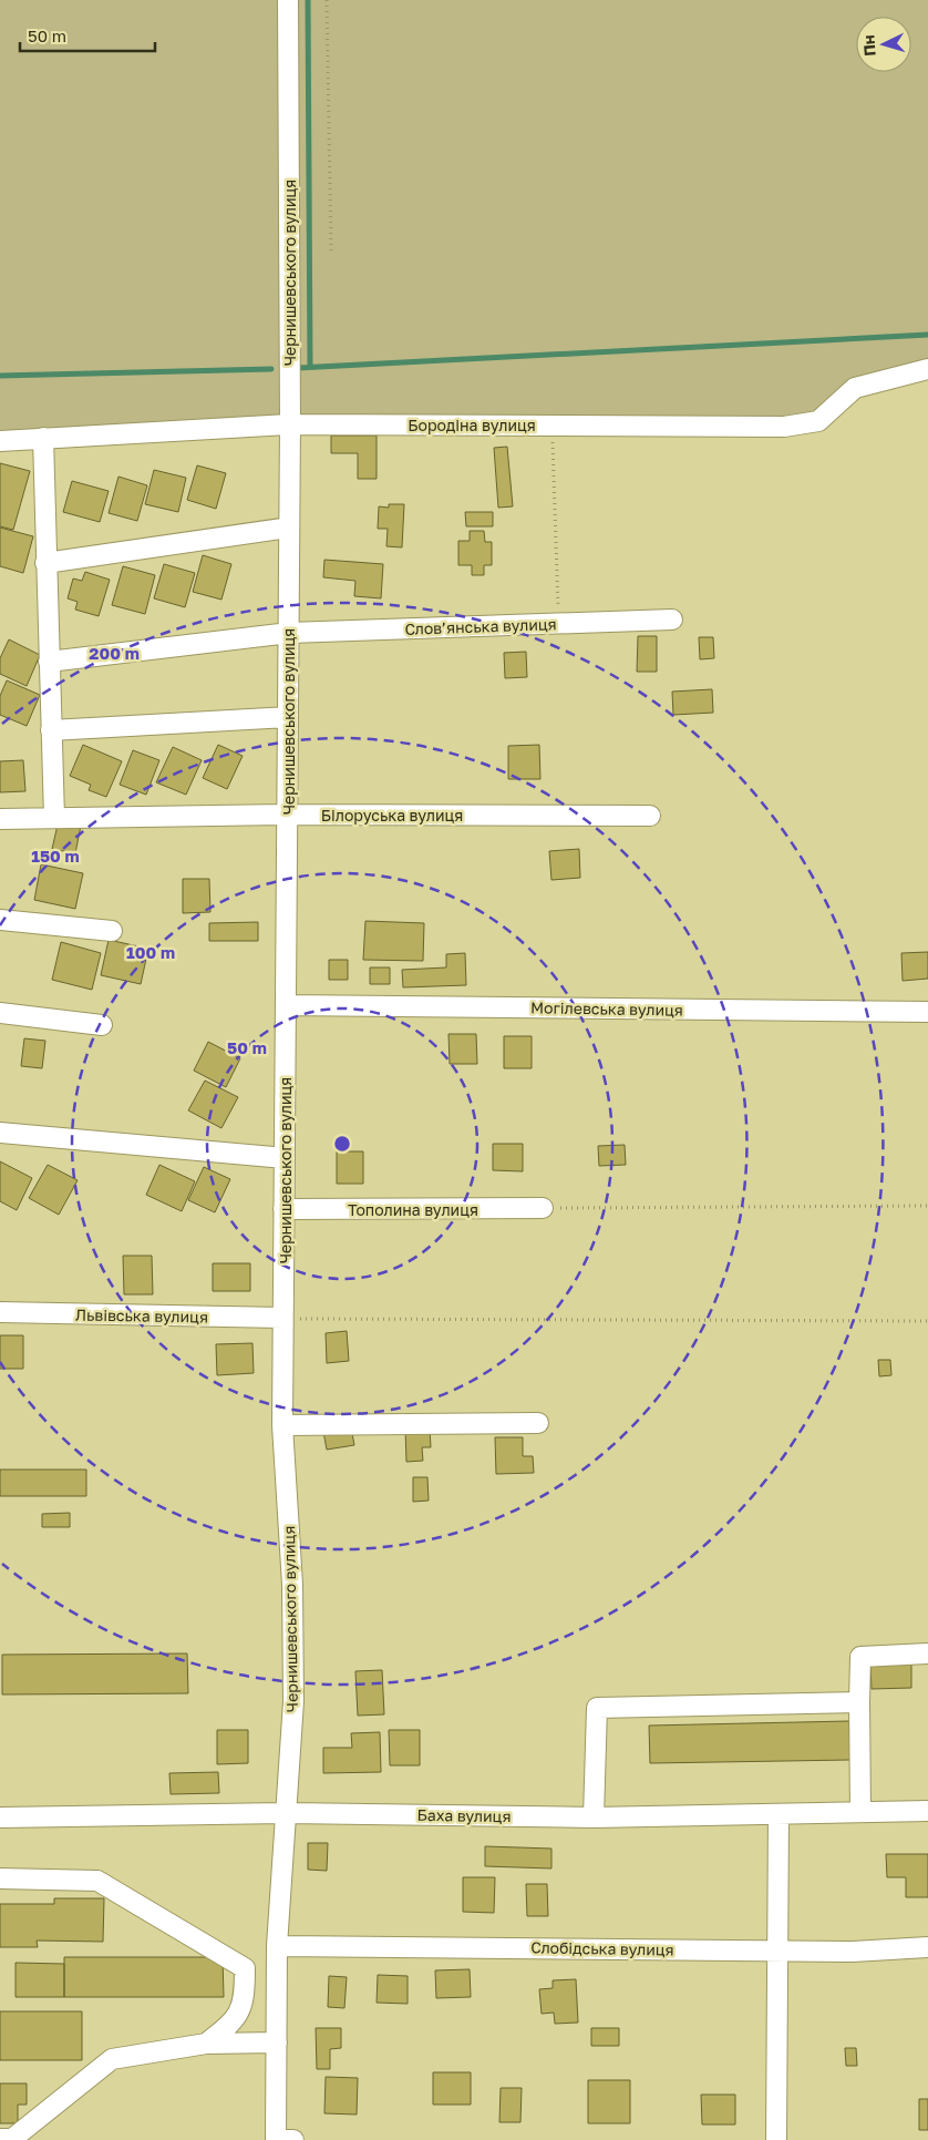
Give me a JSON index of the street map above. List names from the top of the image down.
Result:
{
  "streets": {
    "street": [
      "Чернишевського вулиця",
      "Бородіна вулиця",
      "Слов’янська вулиця",
      "Білоруська вулиця",
      "Могілевська вулиця",
      "Тополина вулиця",
      "Львівська вулиця",
      "Баха вулиця",
      "Слобідська вулиця"
    ]
  },
  "crossings": [
    ["Чернишевського вулиця", "Бородіна вулиця"],
    ["Чернишевського вулиця", "Слов’янська вулиця"],
    ["Чернишевського вулиця", "Білоруська вулиця"],
    ["Чернишевського вулиця", "Могілевська вулиця"],
    ["Чернишевського вулиця", "Тополина вулиця"],
    ["Чернишевського вулиця", "Львівська вулиця"],
    ["Чернишевського вулиця", "Баха вулиця"],
    ["Чернишевського вулиця", "Слобідська вулиця"]
  ],
  "scale_bar": "50 m",
  "north": "left",
  "rings": [
    "200 m",
    "150 m",
    "100 m",
    "50 m"
  ]
}
